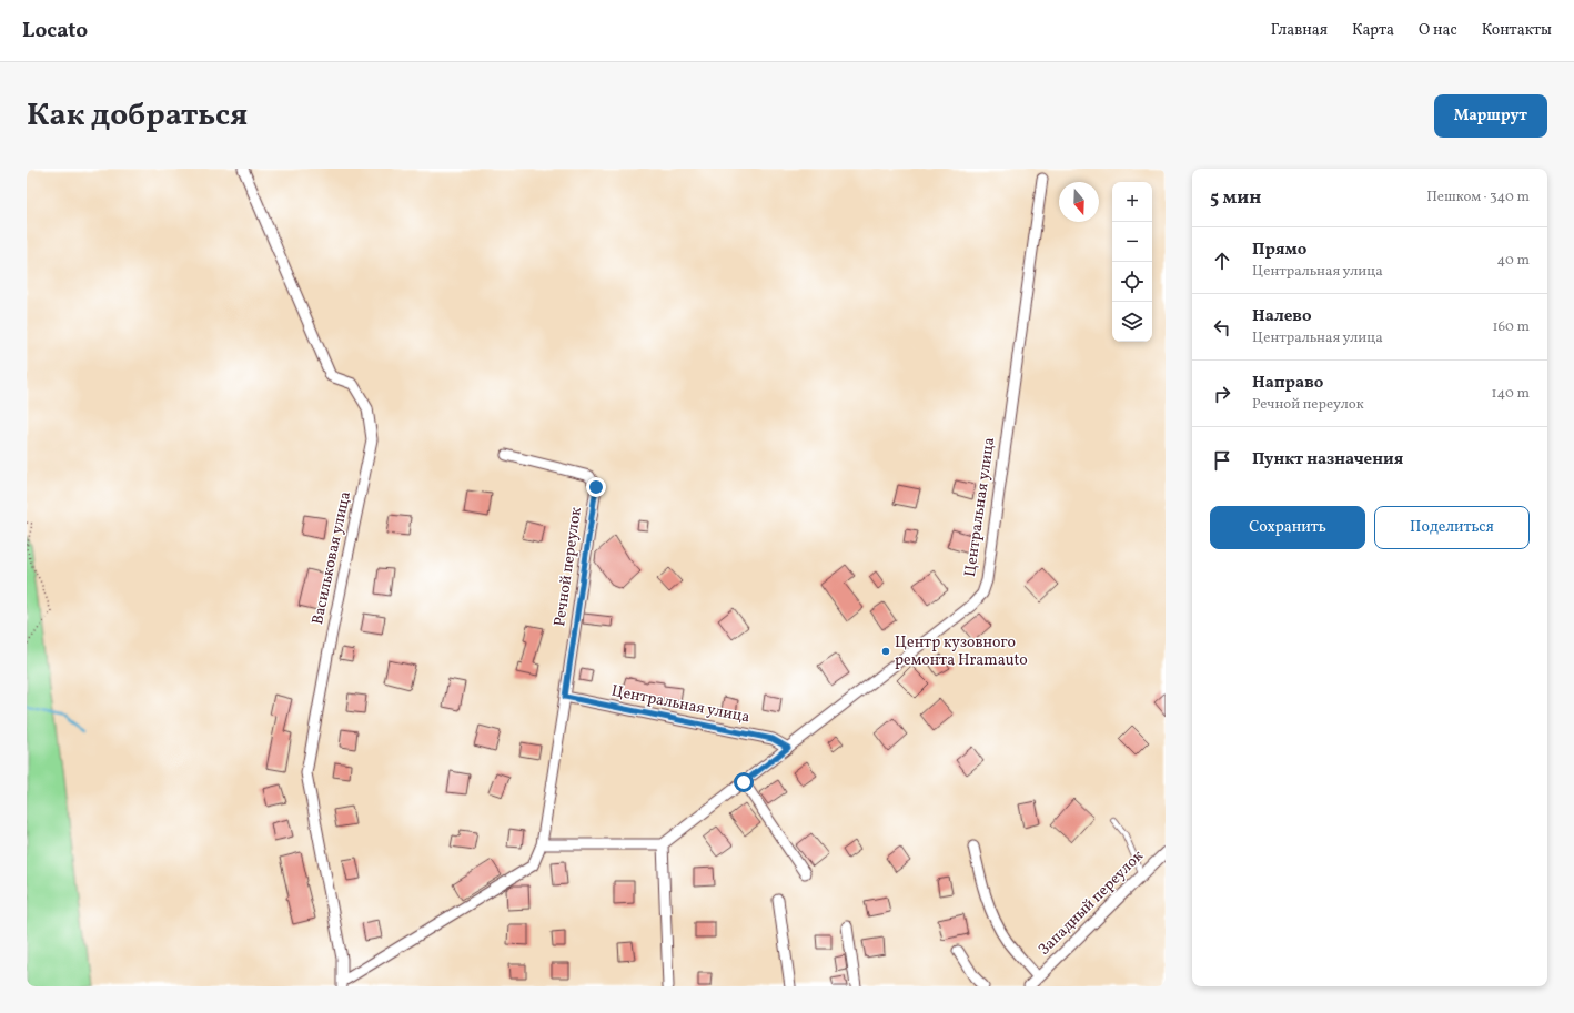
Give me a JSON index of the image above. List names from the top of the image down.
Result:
{
  "streets": {
    "street": [
      "Центральная улица",
      "Васильковая улица",
      "Речной переулок",
      "Западный переулок"
    ]
  },
  "crossings": [
    ["Центральная улица", "Речной переулок"],
    ["Васильковая улица", "Речной переулок"]
  ],
  "places": ["Центр кузовного ремонта Hramauto"],
  "north": "bottom",
  "page": {
    "header": "Locato",
    "nav": [
      "Главная",
      "Карта",
      "О нас",
      "Контакты"
    ],
    "title": "Как добраться",
    "buttons": [
      "Маршрут",
      ["Сохранить", "Поделиться"]
    ],
    "heading": ["5 мин", "Пешком · 340 m"],
    "map_buttons": ["+", "−"],
    "list": [
      ["Прямо", "Центральная улица", "40 m"],
      ["Налево", "Центральная улица", "160 m"],
      ["Направо", "Речной переулок", "140 m"],
      "Пункт назначения"
    ]
  }
}
